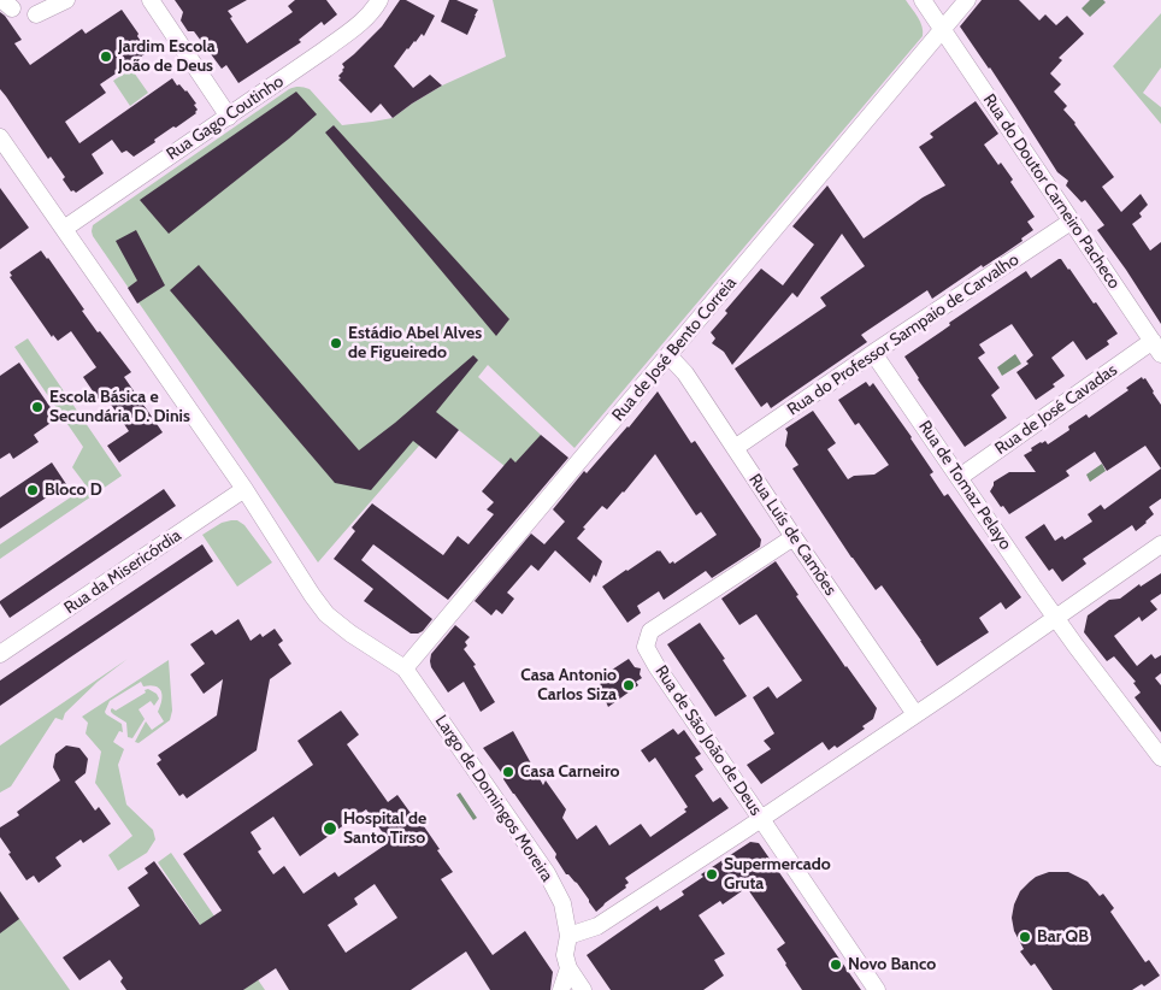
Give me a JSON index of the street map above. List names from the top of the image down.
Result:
{
  "streets": {
    "street": [
      "Rua Gago Coutinho",
      "Rua do Doutor Carneiro Pacheco",
      "Rua do Professor Sampaio de Carvalho",
      "Rua de José Bento Correia",
      "Rua de José Cavadas",
      "Rua de Tomaz Pelayo",
      "Rua Luís de Camões",
      "Rua da Misericórdia",
      "Rua de São João de Deus",
      "Largo de Domingos Moreira"
    ]
  },
  "crossings": [
    ["Rua do Doutor Carneiro Pacheco", "Rua do Professor Sampaio de Carvalho"],
    ["Rua do Doutor Carneiro Pacheco", "Rua de José Bento Correia"],
    ["Rua do Doutor Carneiro Pacheco", "Rua de José Cavadas"],
    ["Rua do Professor Sampaio de Carvalho", "Rua de Tomaz Pelayo"],
    ["Rua do Professor Sampaio de Carvalho", "Rua Luís de Camões"],
    ["Rua de José Bento Correia", "Rua Luís de Camões"],
    ["Rua de José Bento Correia", "Largo de Domingos Moreira"],
    ["Rua de José Cavadas", "Rua de Tomaz Pelayo"],
    ["Rua Luís de Camões", "Rua de São João de Deus"]
  ],
  "places": [
    "Jardim Escola João de Deus",
    "Estádio Abel Alves de Figueiredo",
    "Escola Básica e Secundária D. Dinis",
    "Bloco D",
    "Casa Antonio Carlos Siza",
    "Casa Carneiro",
    "Hospital de Santo Tirso",
    "Supermercado Gruta",
    "Bar QB",
    "Novo Banco"
  ]
}
